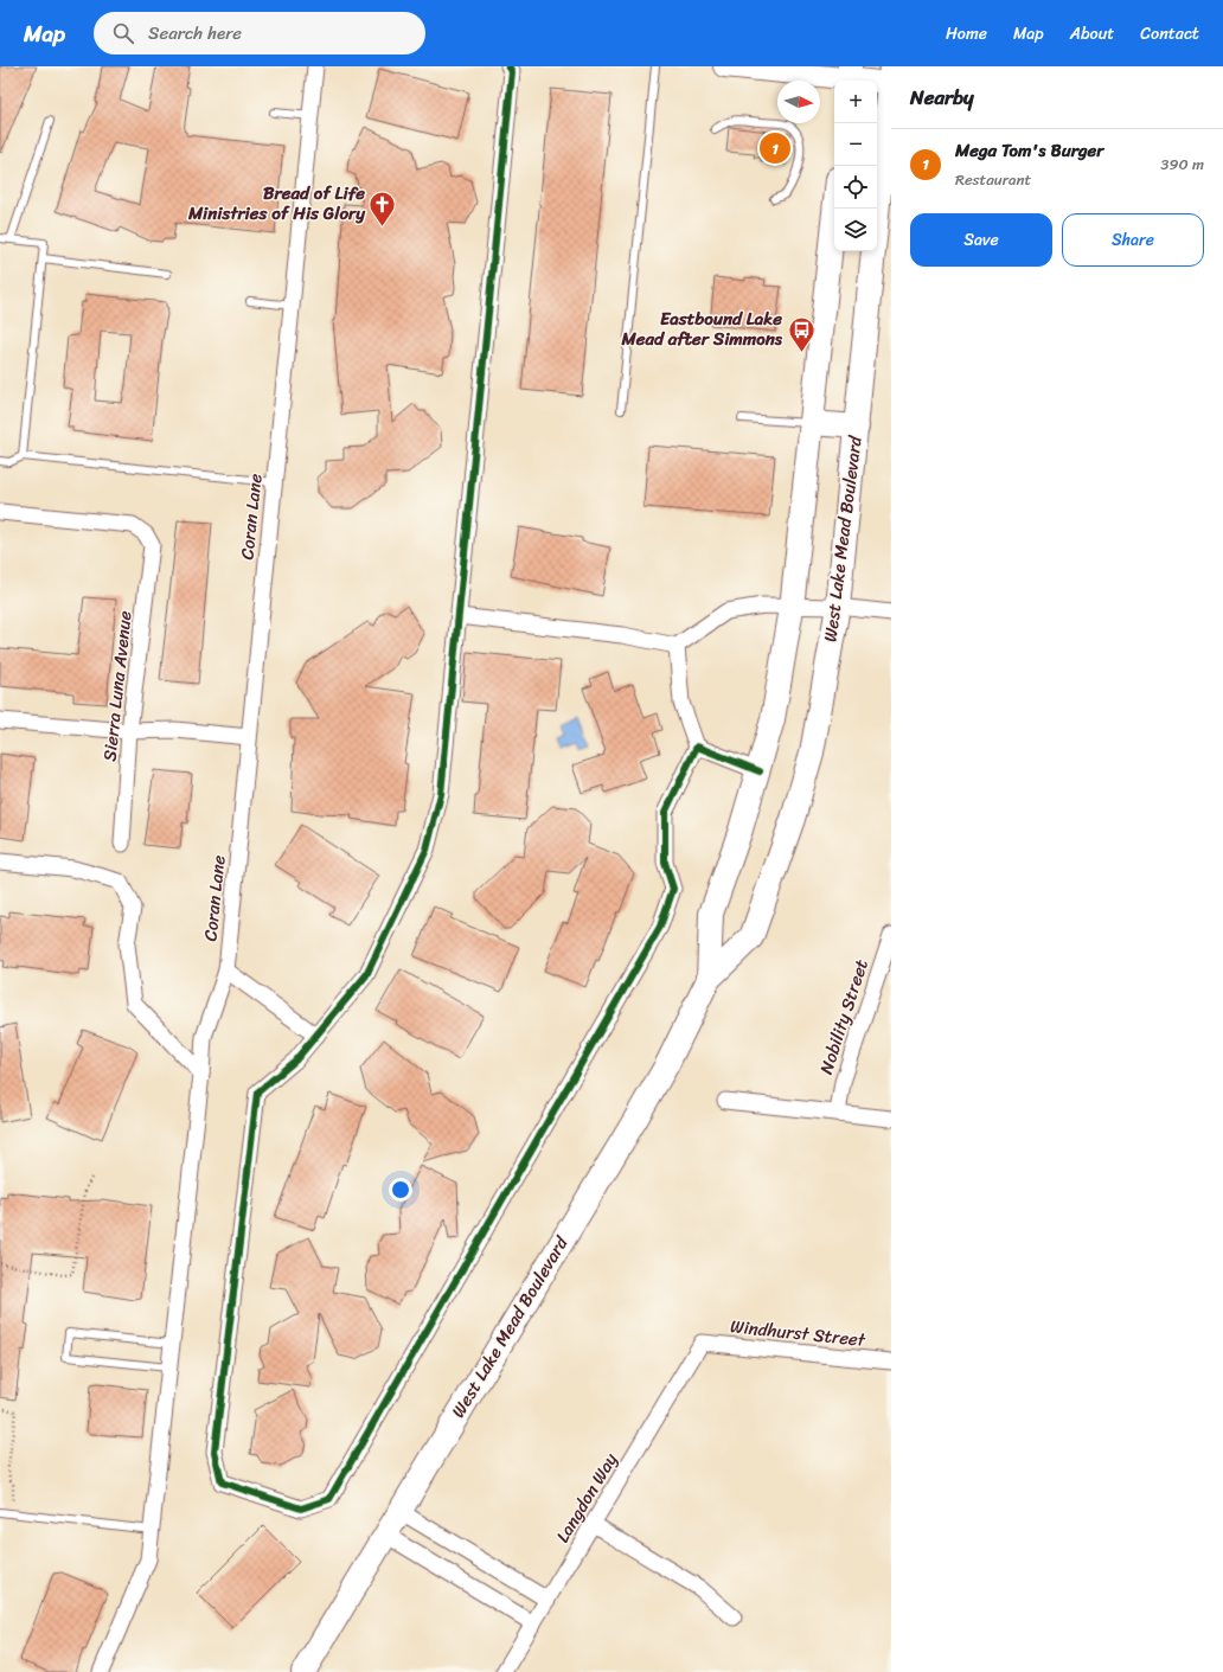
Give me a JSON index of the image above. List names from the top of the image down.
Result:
{
  "streets": {
    "main road": ["West Lake Mead Boulevard"],
    "street": [
      "Coran Lane",
      "Sierra Luna Avenue",
      "Nobility Street",
      "Windhurst Street",
      "Langdon Way"
    ]
  },
  "crossings": [
    ["Windhurst Street", "Langdon Way"]
  ],
  "places": {
    "church": ["Bread of Life Ministries of His Glory"],
    "bus stop": ["Eastbound Lake Mead after Simmons"]
  },
  "north": "right",
  "page": {
    "header": "Map",
    "search": "Search here",
    "nav": [
      "Home",
      "Map",
      "About",
      "Contact"
    ],
    "heading": "Nearby",
    "map_buttons": ["+", "−"],
    "list": [
      {
        "mark": "1",
        "name": "Mega Tom's Burger",
        "note": "Restaurant",
        "value": "390 m"
      }
    ],
    "pins": "1",
    "buttons": ["Save", "Share"]
  }
}
